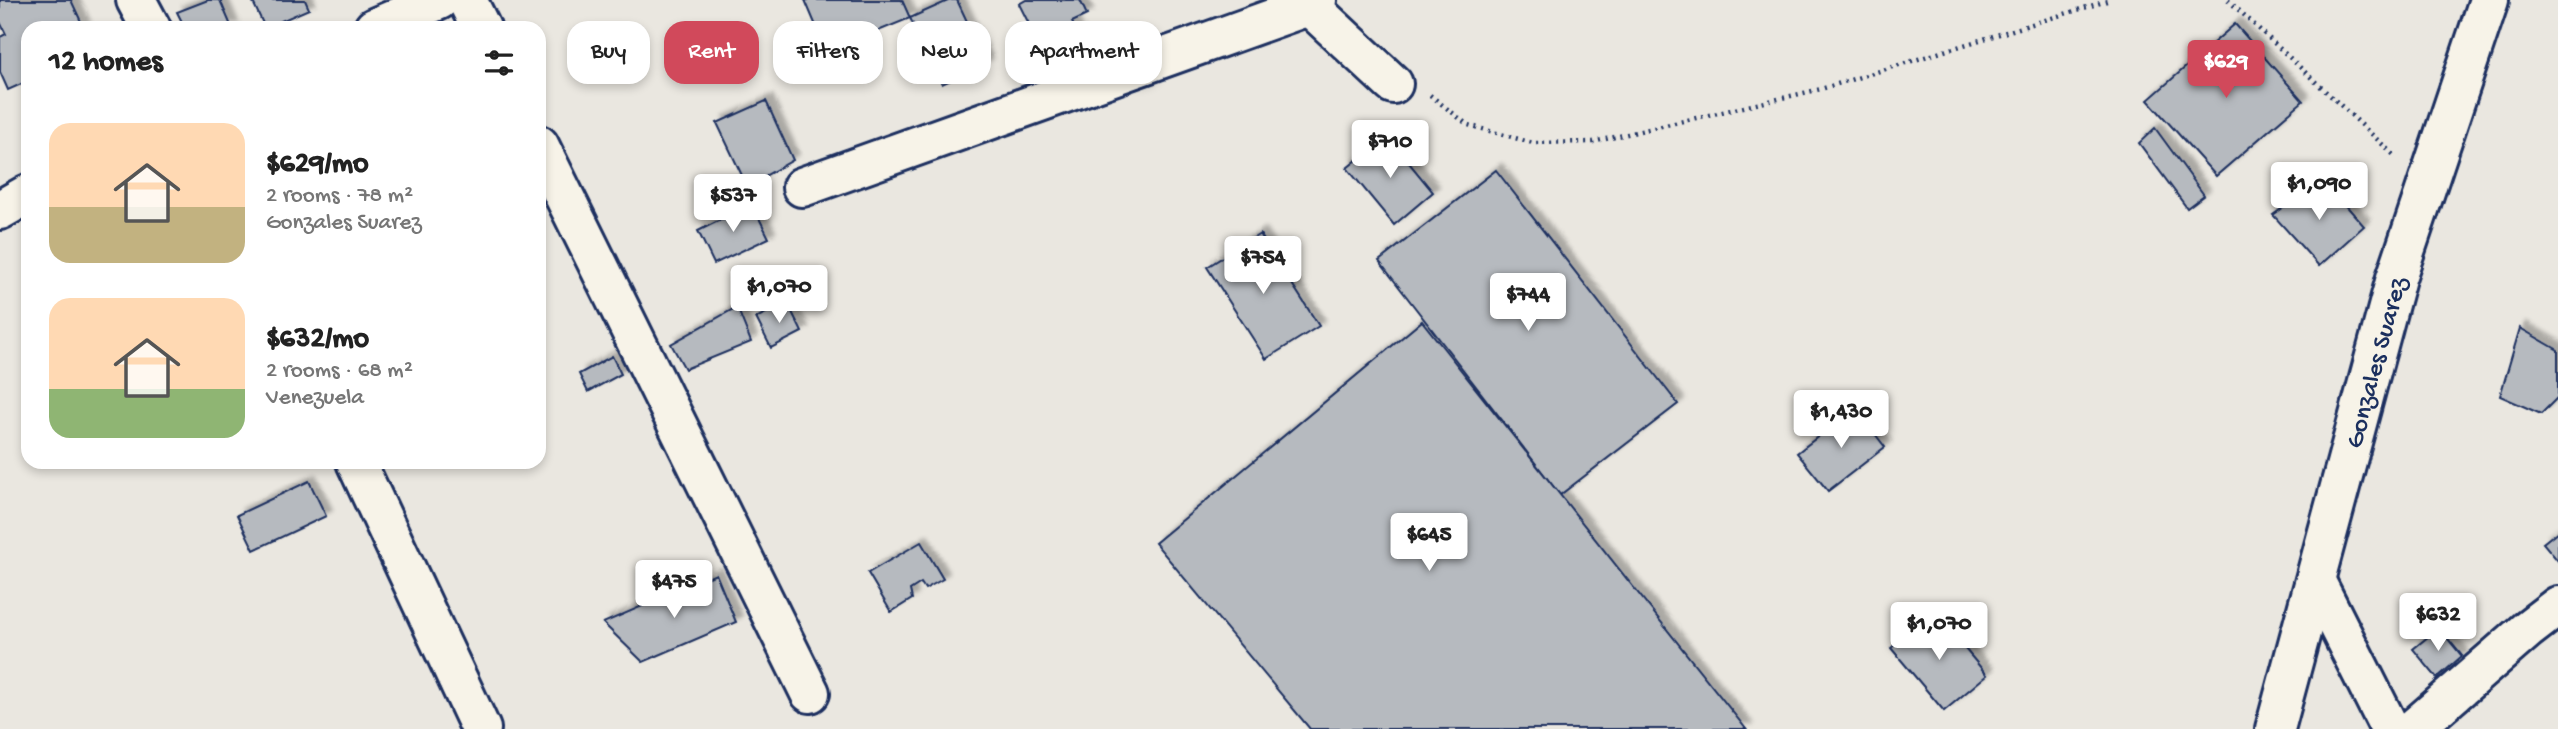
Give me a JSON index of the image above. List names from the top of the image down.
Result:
{
  "streets": {
    "street": ["Gonzales Suarez"]
  },
  "page": {
    "chip": [
      "Buy",
      "Rent",
      "Filters",
      "New",
      "Apartment"
    ],
    "heading": "12 homes",
    "price": [
      "$629",
      "$710",
      "$1,090",
      "$537",
      "$754",
      "$1,070",
      "$744",
      "$1,430",
      "$645",
      "$475",
      "$632",
      "$1,070"
    ],
    "list": [
      {
        "name": "$629/mo",
        "note": "2 rooms · 78 m² · Gonzales Suarez"
      },
      {
        "name": "$632/mo",
        "note": "2 rooms · 68 m² · Venezuela"
      }
    ]
  }
}
